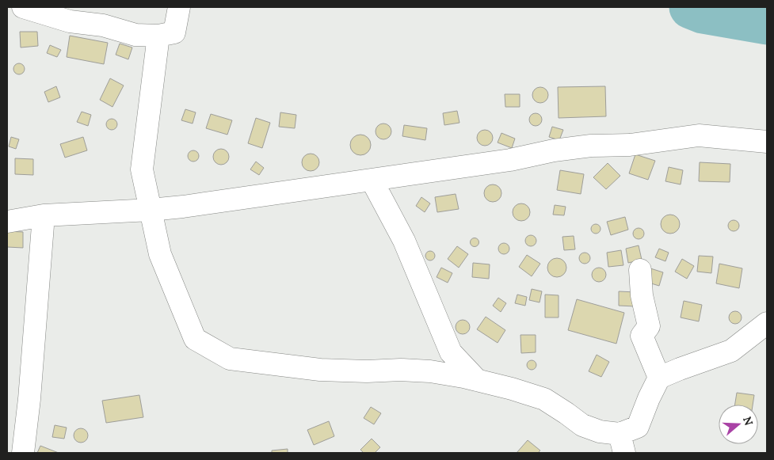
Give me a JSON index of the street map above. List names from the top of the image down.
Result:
{
  "north": "right"
}
